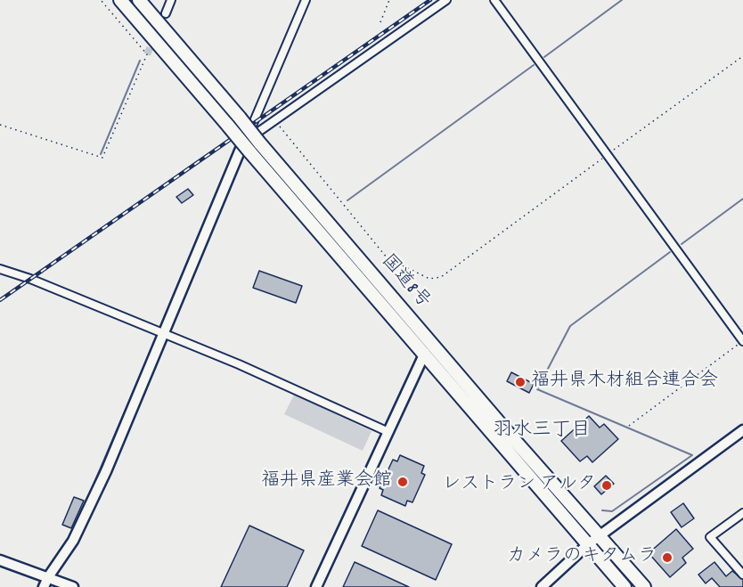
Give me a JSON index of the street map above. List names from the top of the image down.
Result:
{
  "streets": {
    "highway": ["国道8号"]
  },
  "districts": ["羽水三丁目"],
  "places": [
    "福井県木材組合連合会",
    "福井県産業会館",
    "レストラン アルタ",
    "カメラのキタムラ"
  ]
}
